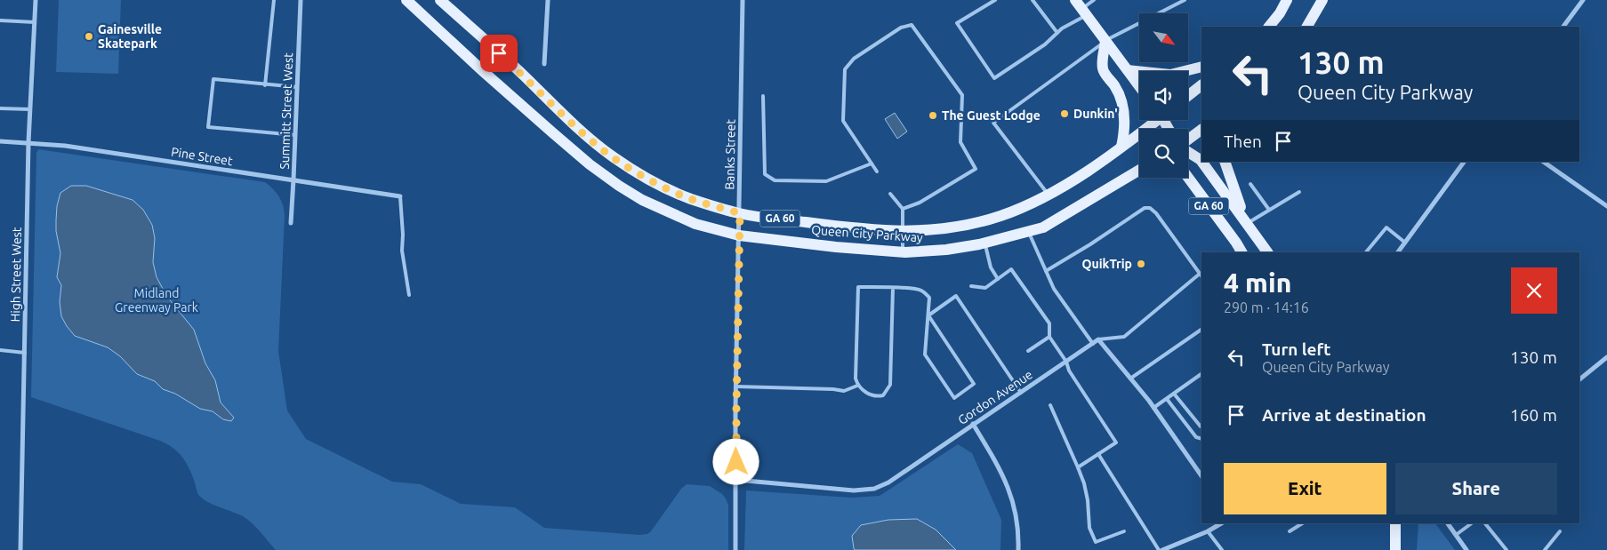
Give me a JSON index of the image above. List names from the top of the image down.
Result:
{
  "streets": {
    "main road": ["GA 60", "Queen City Parkway"],
    "street": [
      "Summitt Street West",
      "Banks Street",
      "Pine Street",
      "High Street West",
      "Gordon Avenue"
    ]
  },
  "crossings": [
    ["Summitt Street West", "Pine Street"],
    ["Banks Street", "Queen City Parkway"],
    ["Banks Street", "Gordon Avenue"],
    ["Pine Street", "High Street West"]
  ],
  "parks": ["Midland Greenway Park"],
  "places": [
    "Gainesville Skatepark",
    "Dunkin'",
    "The Guest Lodge",
    "QuikTrip"
  ],
  "north": "bottom right",
  "page": {
    "turn": ["130 m", "Queen City Parkway"],
    "then": "Then",
    "heading": ["4 min", "290 m · 14:16"],
    "list": [
      {
        "name": "Turn left",
        "note": "Queen City Parkway",
        "value": "130 m"
      },
      {
        "name": "Arrive at destination",
        "value": "160 m"
      }
    ],
    "buttons": ["Exit", "Share"]
  }
}
